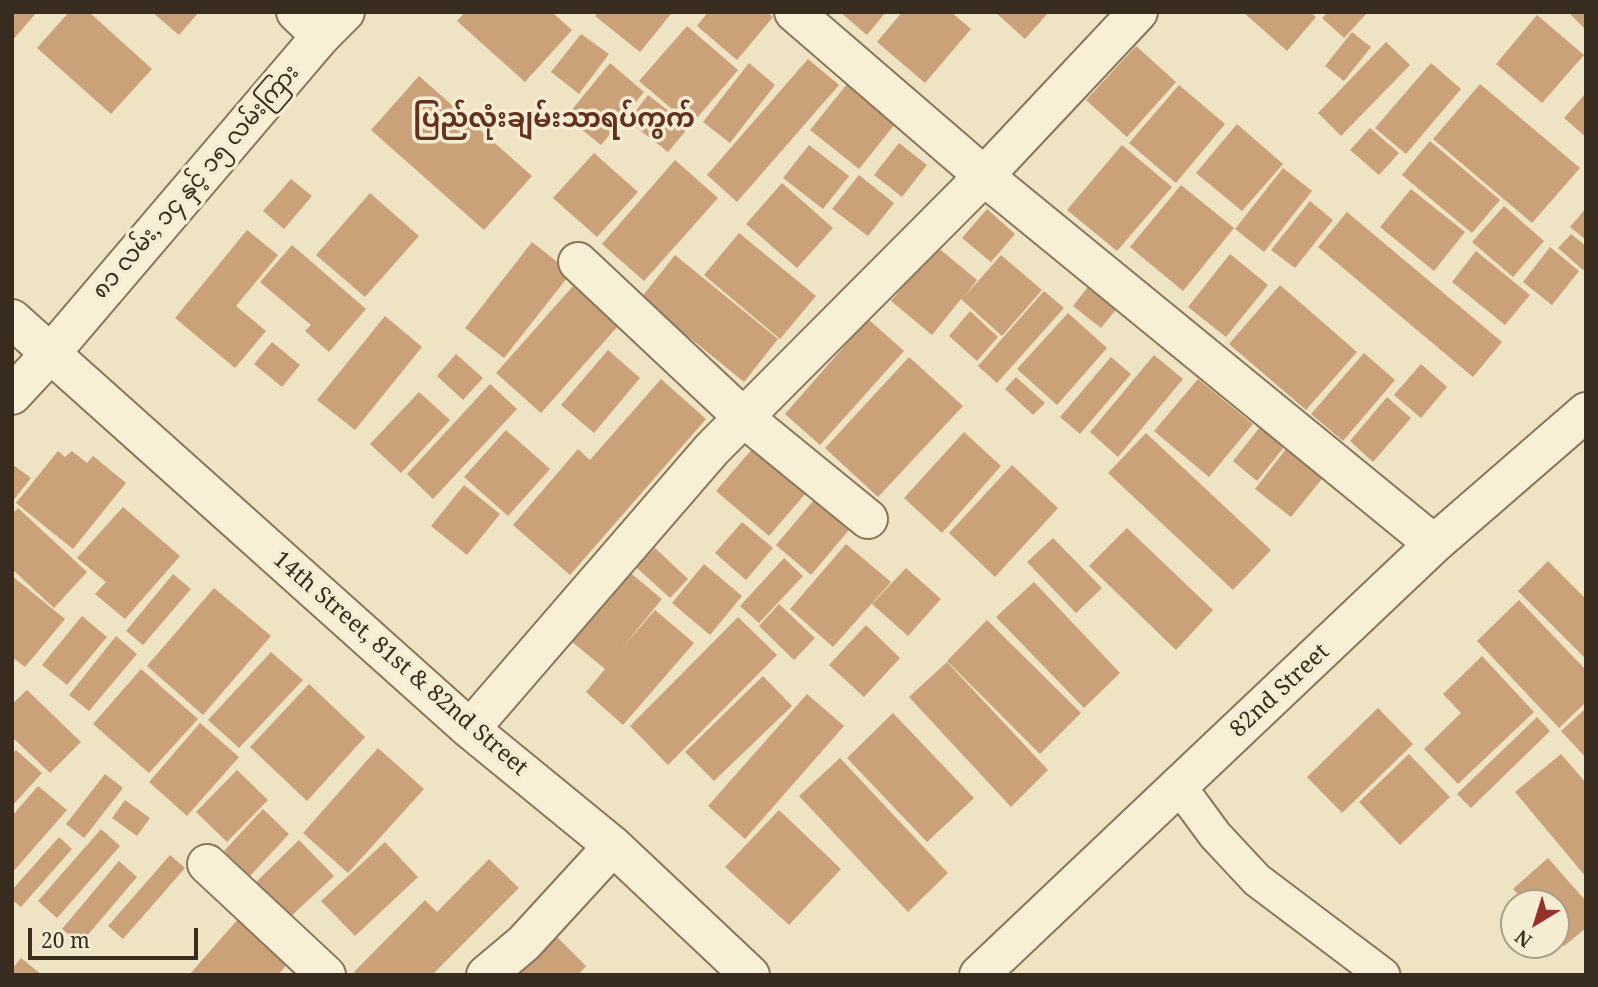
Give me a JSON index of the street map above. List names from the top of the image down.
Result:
{
  "streets": {
    "street": ["၈၁ လမ်း, ၁၄ နှင့် ၁၅ လမ်းကြား", "14th Street, 81st & 82nd Street", "82nd Street"]
  },
  "crossings": [
    ["၈၁ လမ်း, ၁၄ နှင့် ၁၅ လမ်းကြား", "14th Street, 81st & 82nd Street"]
  ],
  "districts": ["ပြည်လုံးချမ်းသာရပ်ကွက်"],
  "scale_bar": "20 m",
  "north": "bottom left"
}
